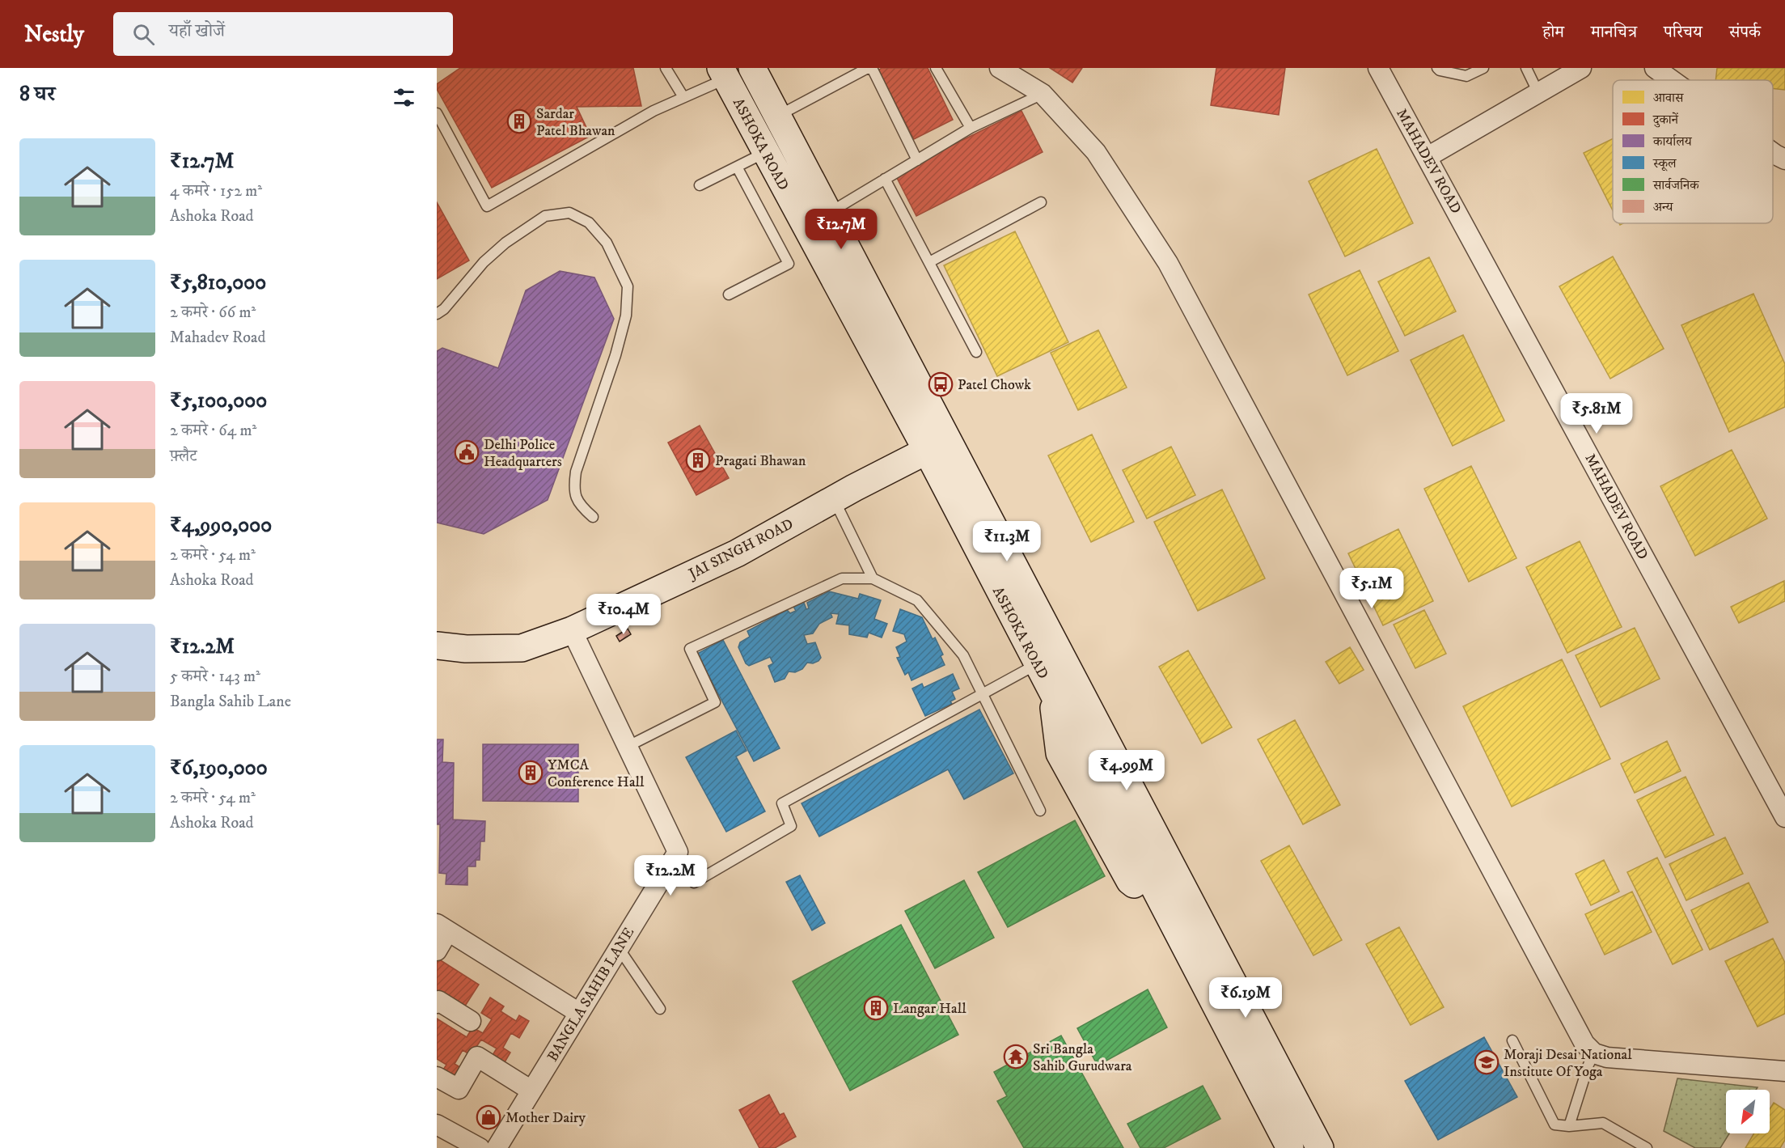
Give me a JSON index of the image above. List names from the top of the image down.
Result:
{
  "streets": {
    "main road": ["ASHOKA ROAD", "JAI SINGH ROAD"],
    "street": ["MAHADEV ROAD", "BANGLA SAHIB LANE"]
  },
  "crossings": [
    ["ASHOKA ROAD", "JAI SINGH ROAD"],
    ["JAI SINGH ROAD", "BANGLA SAHIB LANE"]
  ],
  "places": {
    "building": [
      "Sardar Patel Bhawan",
      "Pragati Bhawan",
      "YMCA Conference Hall",
      "Langar Hall"
    ],
    "bus stop": ["Patel Chowk"],
    "public building": ["Delhi Police Headquarters"],
    "temple": ["Sri Bangla Sahib Gurudwara"],
    "school or university": ["Moraji Desai National Institute Of Yoga"],
    "shop": ["Mother Dairy"]
  },
  "legend": [
    "आवास",
    "दुकानें",
    "कार्यालय",
    "स्कूल",
    "सार्वजनिक",
    "अन्य"
  ],
  "north": "bottom left",
  "page": {
    "header": "Nestly",
    "search": "यहाँ खोजें",
    "nav": [
      "होम",
      "मानचित्र",
      "परिचय",
      "संपर्क"
    ],
    "heading": "8 घर",
    "list": [
      {
        "name": "₹12.7M",
        "note": "4 कमरे · 152 m² · Ashoka Road"
      },
      {
        "name": "₹5,810,000",
        "note": "2 कमरे · 66 m² · Mahadev Road"
      },
      {
        "name": "₹5,100,000",
        "note": "2 कमरे · 64 m² · फ़्लैट"
      },
      {
        "name": "₹4,990,000",
        "note": "2 कमरे · 54 m² · Ashoka Road"
      },
      {
        "name": "₹12.2M",
        "note": "5 कमरे · 143 m² · Bangla Sahib Lane"
      },
      {
        "name": "₹6,190,000",
        "note": "2 कमरे · 54 m² · Ashoka Road"
      }
    ],
    "price": [
      "₹12.7M",
      "₹5.81M",
      "₹11.3M",
      "₹5.1M",
      "₹10.4M",
      "₹4.99M",
      "₹12.2M",
      "₹6.19M"
    ]
  }
}
